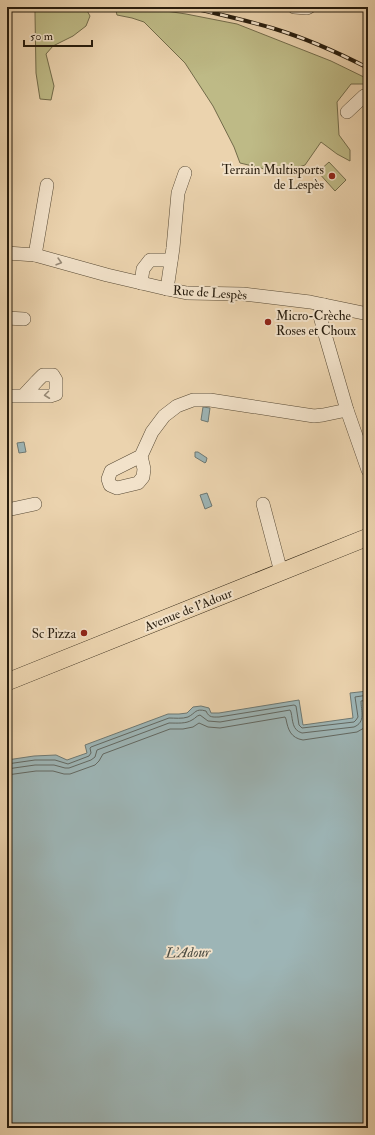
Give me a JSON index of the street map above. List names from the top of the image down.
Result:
{
  "streets": {
    "main road": ["Avenue de l'Adour"],
    "street": ["Rue de Lespès"]
  },
  "water": ["L'Adour"],
  "places": ["Terrain Multisports de Lespès", "Micro-Crèche Roses et Choux", "Sc Pizza"],
  "scale_bar": "50 m"
}
